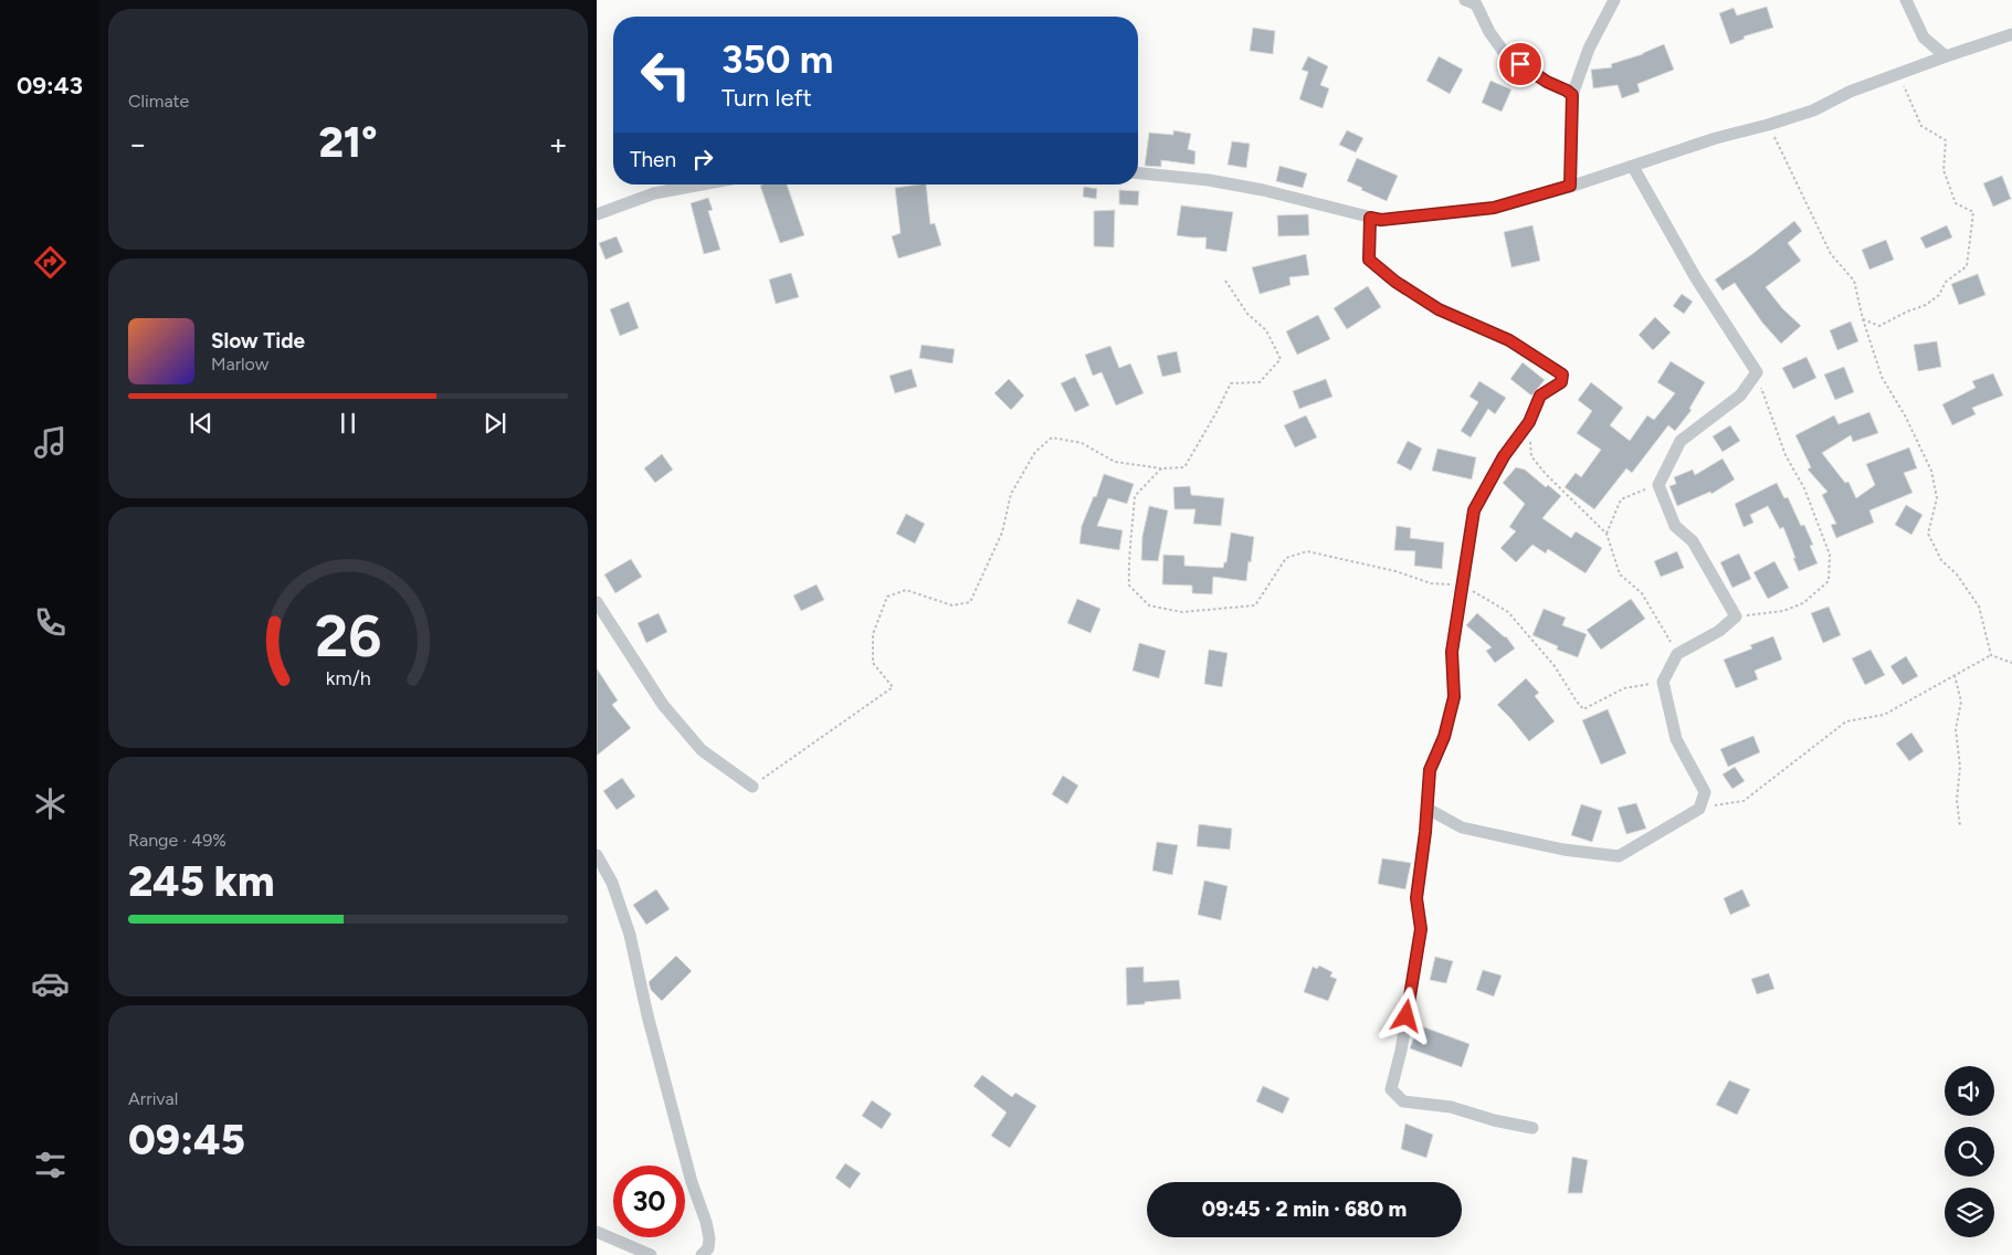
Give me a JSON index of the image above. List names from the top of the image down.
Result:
{
  "page": {
    "tabs": "09:43",
    "tile": [
      "Climate",
      ["Range · 49%", "245 km"],
      ["Arrival", "09:45"]
    ],
    "turn": ["350 m", "Turn left"],
    "heat": ["−", "21°", "+"],
    "then": "Then",
    "song": ["Slow Tide", "Marlow"],
    "limit": "30",
    "trip": "09:45 · 2 min · 680 m",
    "gauge": ["26", "km/h"]
  }
}
